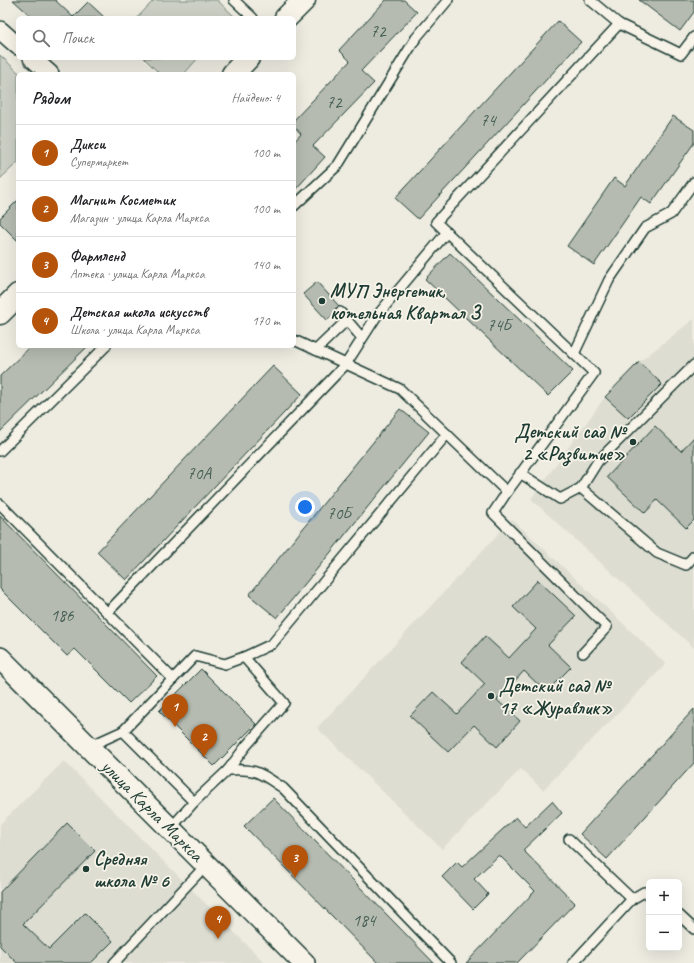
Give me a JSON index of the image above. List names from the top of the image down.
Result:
{
  "streets": {
    "street": ["улица Карла Маркса"]
  },
  "places": [
    "МУП Энергетик, котельная Квартал З",
    "Детский сад № 2 «Развитие»",
    "Детский сад № 17 «Журавлик»",
    "Средняя школа № 6"
  ],
  "house_numbers": [
    "72",
    "72",
    "74",
    "74Б",
    "70А",
    "70Б",
    "186",
    "184"
  ],
  "page": {
    "search": "Поиск",
    "heading": ["Рядом", "Найдено: 4"],
    "list": [
      {
        "mark": "1",
        "name": "Дикси",
        "note": "Супермаркет",
        "value": "100 m"
      },
      {
        "mark": "2",
        "name": "Магнит Косметик",
        "note": "Магазин · улица Карла Маркса",
        "value": "100 m"
      },
      {
        "mark": "3",
        "name": "Фармленд",
        "note": "Аптека · улица Карла Маркса",
        "value": "140 m"
      },
      {
        "mark": "4",
        "name": "Детская школа искусств",
        "note": "Школа · улица Карла Маркса",
        "value": "170 m"
      }
    ],
    "pins": [
      "1",
      "2",
      "3",
      "4"
    ],
    "map_buttons": ["+", "−"]
  }
}
